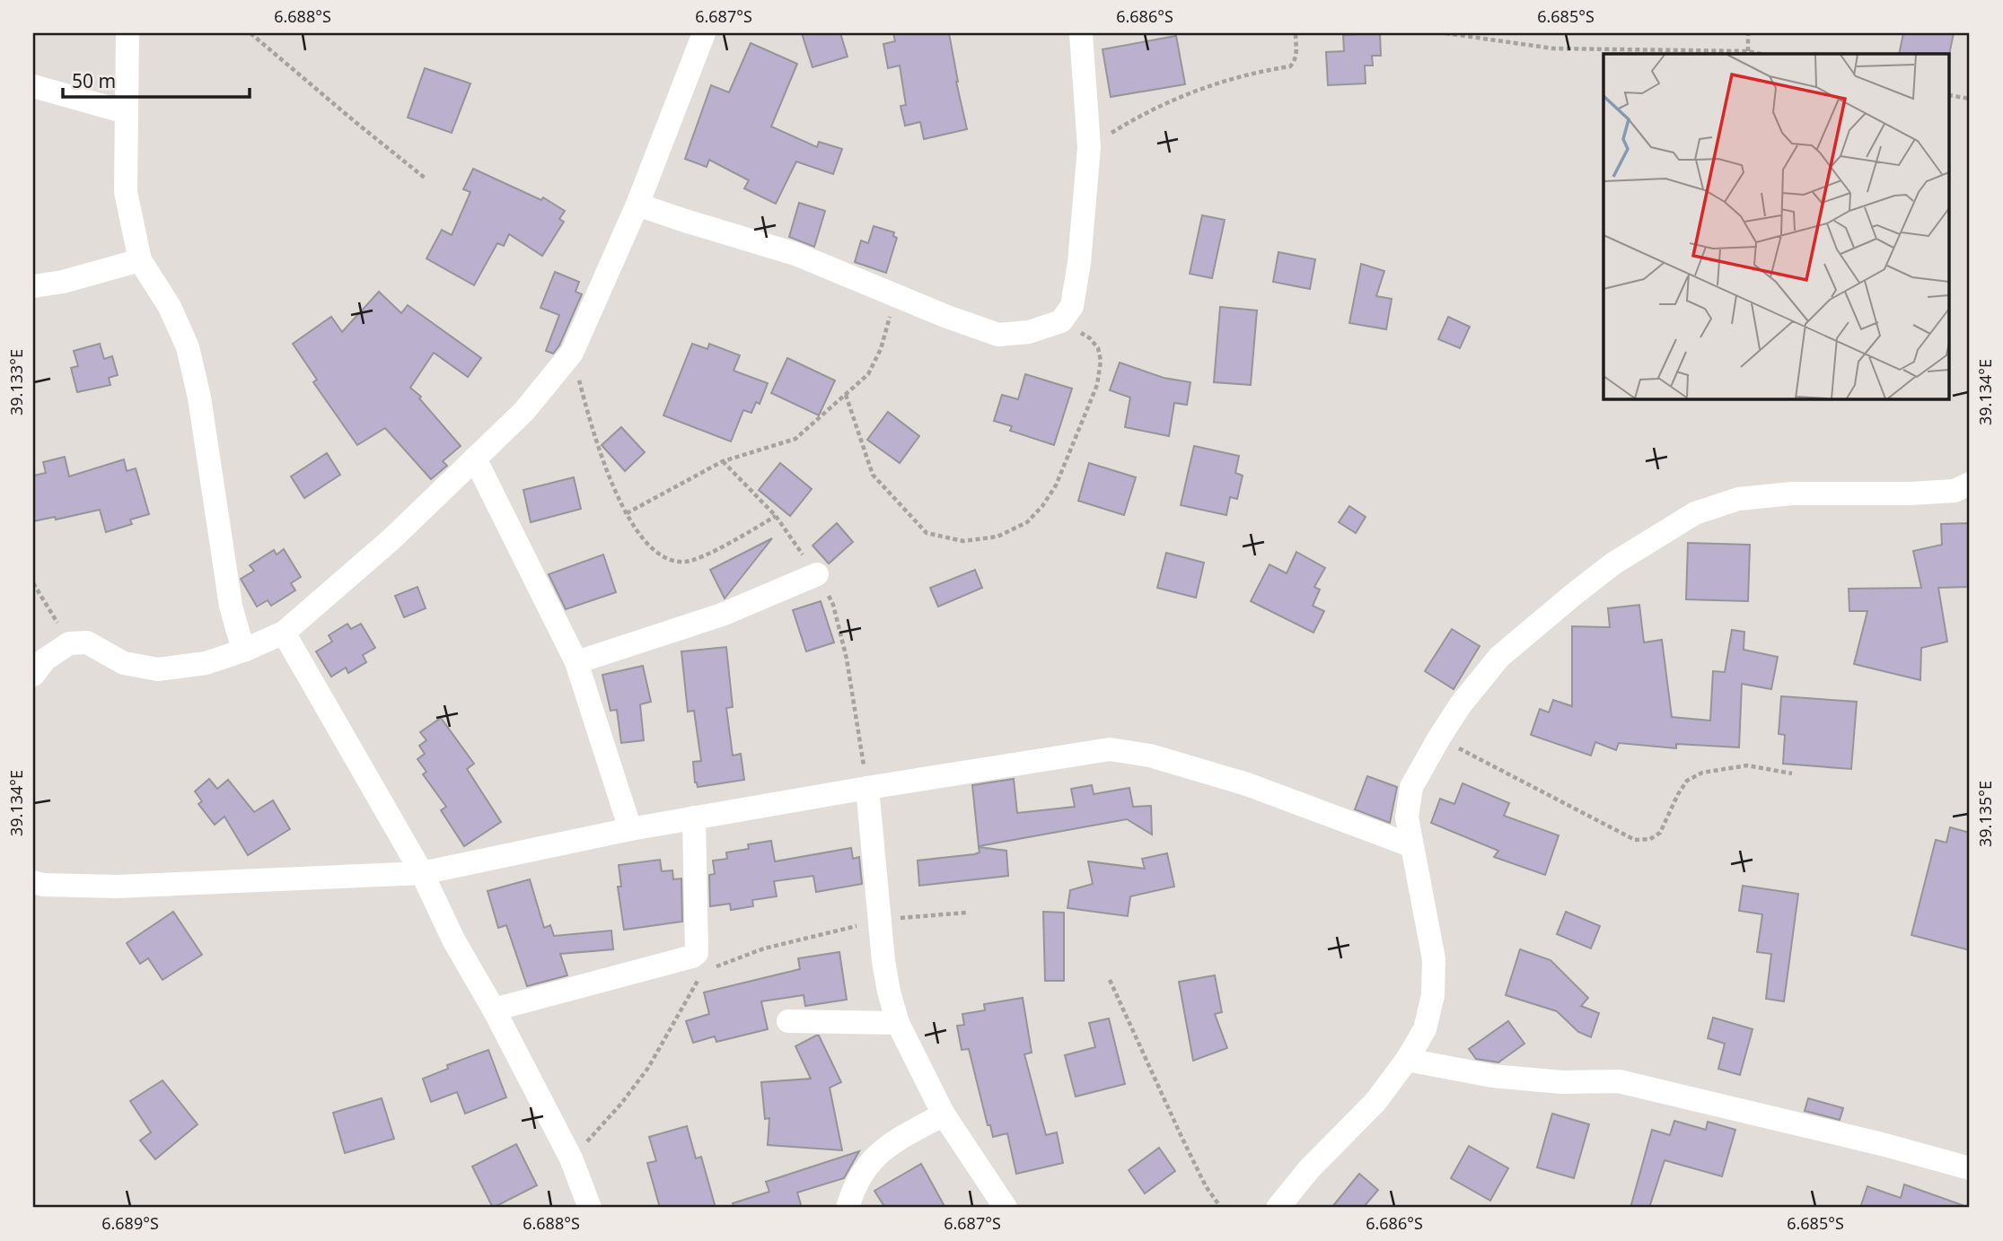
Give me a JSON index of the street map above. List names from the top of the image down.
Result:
{
  "scale_bar": "50 m",
  "coordinates": [
    "6.688°S",
    "6.687°S",
    "6.686°S",
    "6.685°S",
    "39.133°E",
    "39.134°E",
    "39.135°E",
    "6.689°S"
  ]
}
